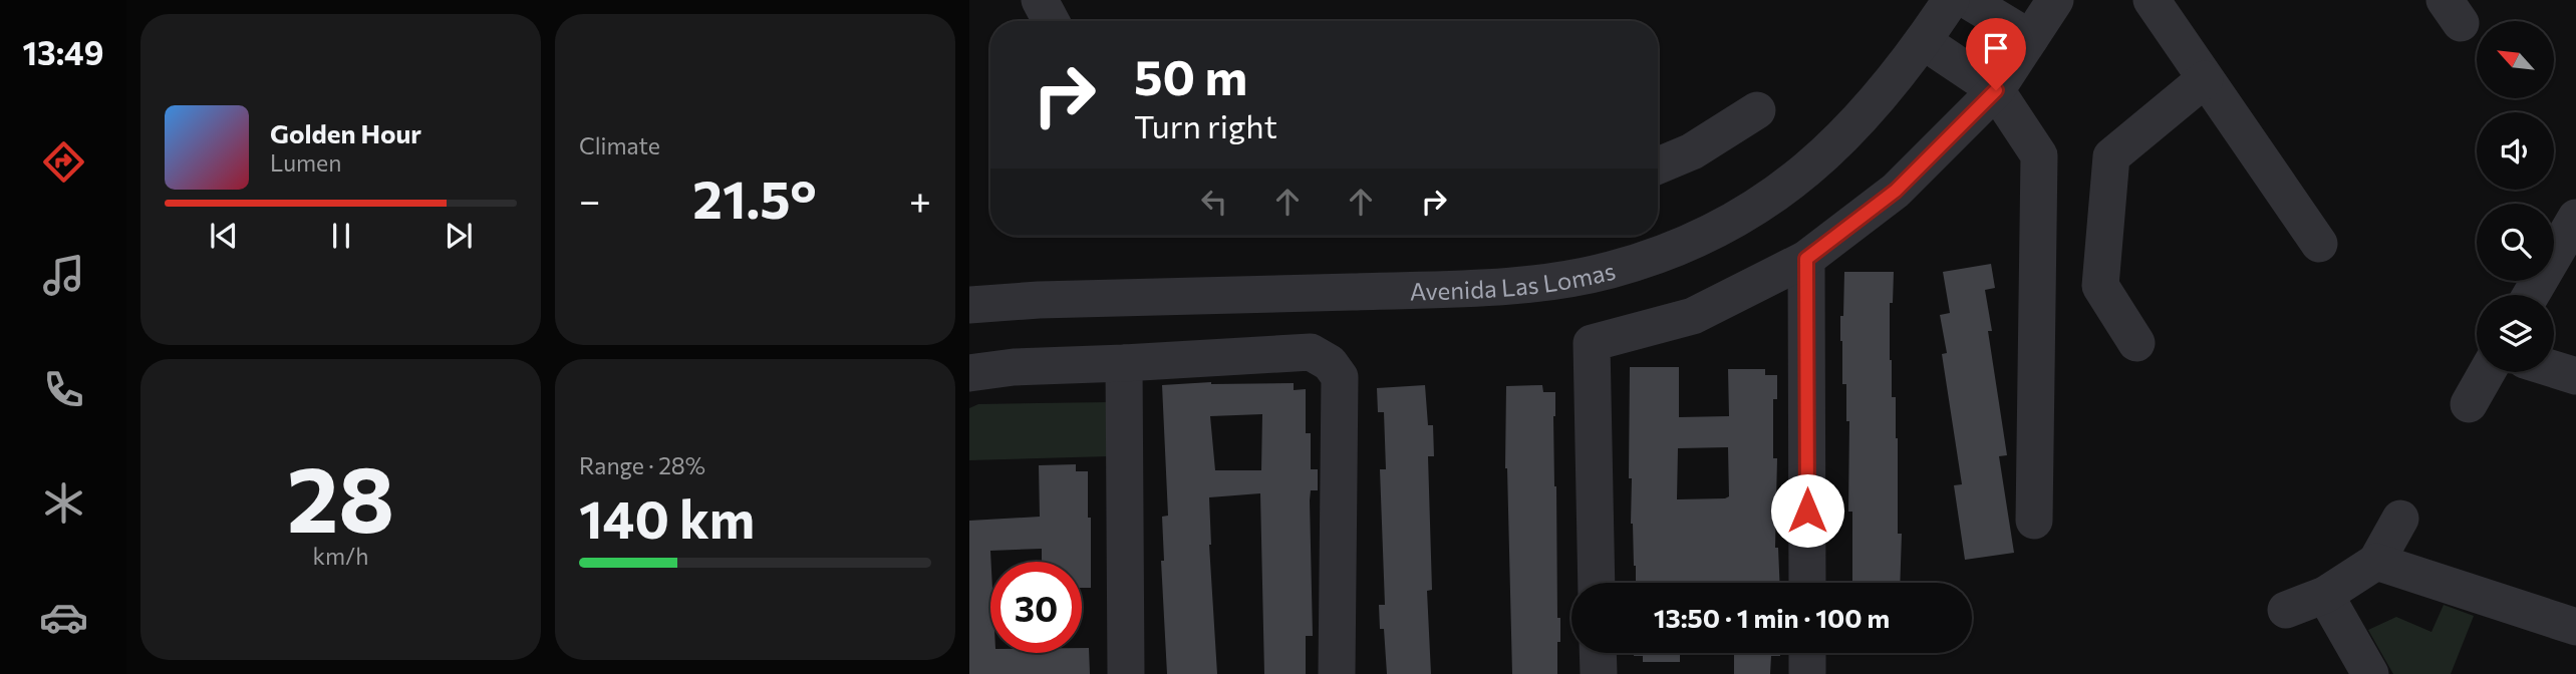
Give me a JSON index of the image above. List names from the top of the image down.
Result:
{
  "streets": {
    "street": ["Avenida Las Lomas"]
  },
  "north": "top left",
  "page": {
    "tabs": "13:49",
    "tile": [
      "Climate",
      ["28", "km/h"],
      ["Range · 28%", "140 km"]
    ],
    "turn": ["50 m", "Turn right"],
    "song": ["Golden Hour", "Lumen"],
    "heat": ["−", "21.5°", "+"],
    "limit": "30",
    "trip": "13:50 · 1 min · 100 m"
  }
}
